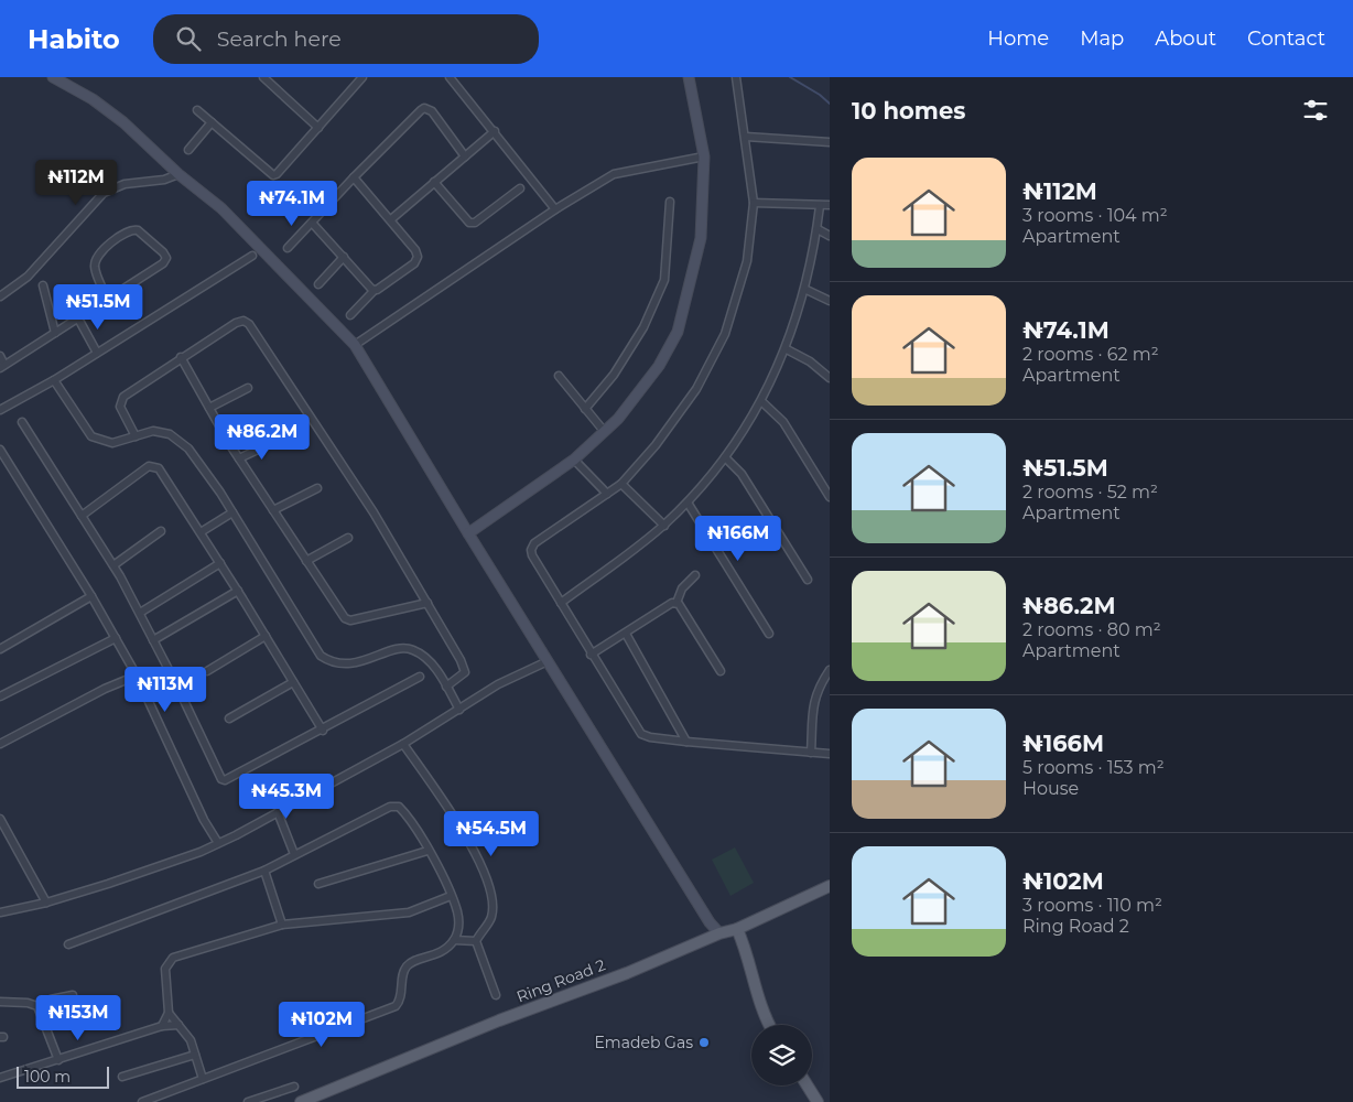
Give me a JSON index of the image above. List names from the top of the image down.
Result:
{
  "streets": {
    "main road": ["Ring Road 2"]
  },
  "places": ["Emadeb Gas"],
  "scale_bar": "100 m",
  "page": {
    "header": "Habito",
    "search": "Search here",
    "nav": [
      "Home",
      "Map",
      "About",
      "Contact"
    ],
    "heading": "10 homes",
    "list": [
      {
        "name": "₦112M",
        "note": "3 rooms · 104 m² · Apartment"
      },
      {
        "name": "₦74.1M",
        "note": "2 rooms · 62 m² · Apartment"
      },
      {
        "name": "₦51.5M",
        "note": "2 rooms · 52 m² · Apartment"
      },
      {
        "name": "₦86.2M",
        "note": "2 rooms · 80 m² · Apartment"
      },
      {
        "name": "₦166M",
        "note": "5 rooms · 153 m² · House"
      },
      {
        "name": "₦102M",
        "note": "3 rooms · 110 m² · Ring Road 2"
      }
    ],
    "price": [
      "₦112M",
      "₦74.1M",
      "₦51.5M",
      "₦86.2M",
      "₦166M",
      "₦113M",
      "₦45.3M",
      "₦54.5M",
      "₦153M",
      "₦102M"
    ],
    "scale": "100 m"
  }
}
